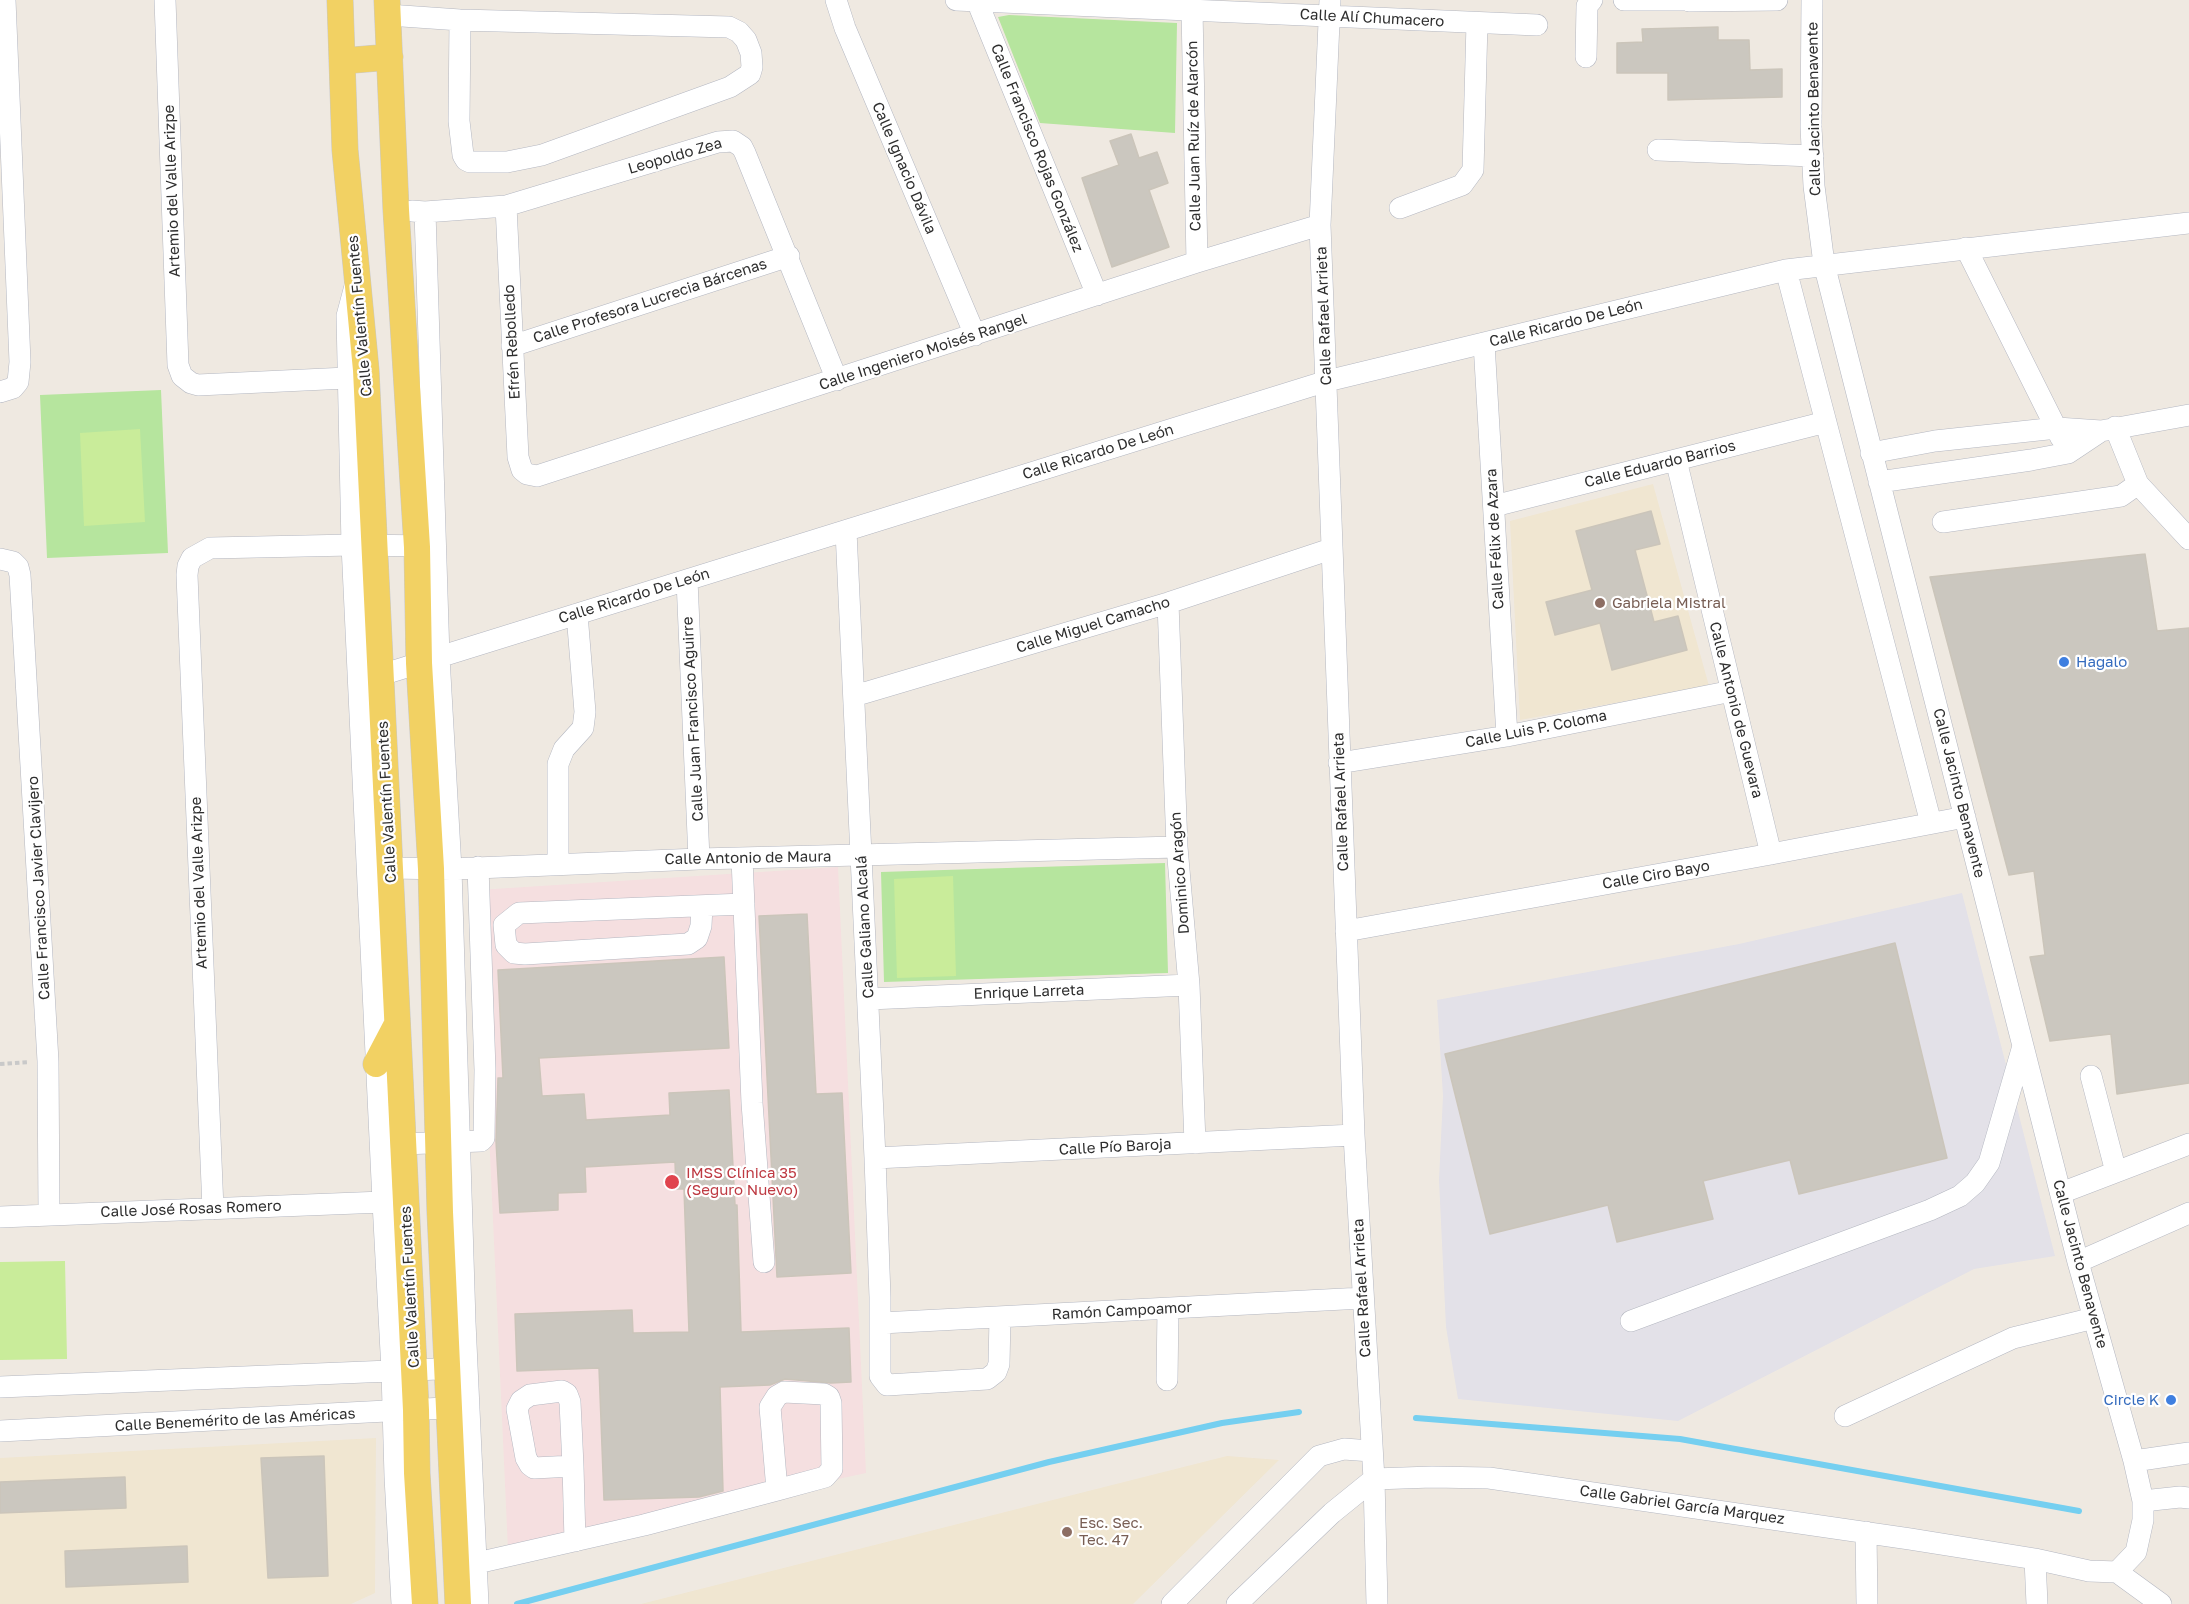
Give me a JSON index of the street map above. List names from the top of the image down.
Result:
{
  "streets": {
    "main road": ["Calle Valentín Fuentes"],
    "street": [
      "Calle Alí Chumacero",
      "Calle Jacinto Benavente",
      "Calle Juan Ruíz de Alarcón",
      "Calle Francisco Rojas González",
      "Leopoldo Zea",
      "Calle Ignacio Dávila",
      "Artemio del Valle Arizpe",
      "Calle Profesora Lucrecia Bárcenas",
      "Calle Rafael Arrieta",
      "Calle Ricardo De León",
      "Efrén Rebolledo",
      "Calle Ingeniero Moisés Rangel",
      "Calle Eduardo Barrios",
      "Calle Félix de Azara",
      "Calle Miguel Camacho",
      "Calle Antonio de Guevara",
      "Calle Juan Francisco Aguirre",
      "Calle Luis P. Coloma",
      "Calle Antonio de Maura",
      "Dominico Aragón",
      "Calle Ciro Bayo",
      "Calle Francisco Javier Clavijero",
      "Calle Galiano Alcalá",
      "Enrique Larreta",
      "Calle Pío Baroja",
      "Calle José Rosas Romero",
      "Ramón Campoamor",
      "Calle Benemérito de las Américas",
      "Calle Gabriel García Marquez"
    ]
  },
  "crossings": [
    ["Calle Alí Chumacero", "Calle Juan Ruíz de Alarcón"],
    ["Calle Alí Chumacero", "Calle Francisco Rojas González"],
    ["Calle Alí Chumacero", "Calle Rafael Arrieta"],
    ["Calle Jacinto Benavente", "Calle Ricardo De León"],
    ["Calle Jacinto Benavente", "Calle Ciro Bayo"],
    ["Calle Jacinto Benavente", "Calle Gabriel García Marquez"],
    ["Calle Juan Ruíz de Alarcón", "Calle Ingeniero Moisés Rangel"],
    ["Calle Francisco Rojas González", "Calle Ingeniero Moisés Rangel"],
    ["Leopoldo Zea", "Calle Profesora Lucrecia Bárcenas"],
    ["Leopoldo Zea", "Efrén Rebolledo"],
    ["Leopoldo Zea", "Calle Ingeniero Moisés Rangel"],
    ["Calle Ignacio Dávila", "Calle Ingeniero Moisés Rangel"],
    ["Artemio del Valle Arizpe", "Calle Valentín Fuentes"],
    ["Artemio del Valle Arizpe", "Calle José Rosas Romero"],
    ["Calle Profesora Lucrecia Bárcenas", "Efrén Rebolledo"],
    ["Calle Valentín Fuentes", "Calle Ricardo De León"],
    ["Calle Valentín Fuentes", "Calle Antonio de Maura"],
    ["Calle Valentín Fuentes", "Calle Benemérito de las Américas"],
    ["Calle Rafael Arrieta", "Calle Ricardo De León"],
    ["Calle Rafael Arrieta", "Calle Ingeniero Moisés Rangel"],
    ["Calle Rafael Arrieta", "Calle Miguel Camacho"],
    ["Calle Rafael Arrieta", "Calle Luis P. Coloma"],
    ["Calle Rafael Arrieta", "Calle Ciro Bayo"],
    ["Calle Rafael Arrieta", "Calle Pío Baroja"],
    ["Calle Rafael Arrieta", "Ramón Campoamor"],
    ["Calle Rafael Arrieta", "Calle Gabriel García Marquez"],
    ["Calle Ricardo De León", "Calle Félix de Azara"],
    ["Calle Ricardo De León", "Calle Juan Francisco Aguirre"],
    ["Calle Ricardo De León", "Calle Galiano Alcalá"],
    ["Efrén Rebolledo", "Calle Ingeniero Moisés Rangel"],
    ["Calle Eduardo Barrios", "Calle Félix de Azara"],
    ["Calle Eduardo Barrios", "Calle Antonio de Guevara"],
    ["Calle Félix de Azara", "Calle Luis P. Coloma"],
    ["Calle Miguel Camacho", "Dominico Aragón"],
    ["Calle Miguel Camacho", "Calle Galiano Alcalá"],
    ["Calle Antonio de Guevara", "Calle Luis P. Coloma"],
    ["Calle Antonio de Guevara", "Calle Ciro Bayo"],
    ["Calle Juan Francisco Aguirre", "Calle Antonio de Maura"],
    ["Calle Antonio de Maura", "Dominico Aragón"],
    ["Calle Antonio de Maura", "Calle Galiano Alcalá"],
    ["Dominico Aragón", "Enrique Larreta"],
    ["Dominico Aragón", "Calle Pío Baroja"],
    ["Calle Francisco Javier Clavijero", "Calle José Rosas Romero"],
    ["Calle Galiano Alcalá", "Enrique Larreta"],
    ["Calle Galiano Alcalá", "Calle Pío Baroja"],
    ["Calle Galiano Alcalá", "Ramón Campoamor"]
  ],
  "places": [
    "Gabriela Mistral",
    "Hagalo",
    "IMSS Clínica 35 (Seguro Nuevo)",
    "Circle K",
    "Esc. Sec. Tec. 47"
  ]
}
